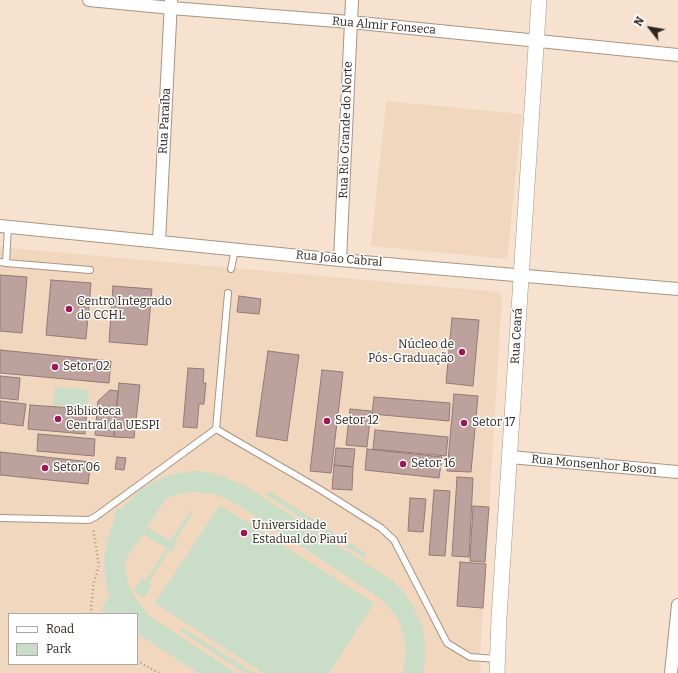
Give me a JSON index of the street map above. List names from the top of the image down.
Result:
{
  "streets": {
    "street": [
      "Rua Almir Fonseca",
      "Rua Paraíba",
      "Rua Rio Grande do Norte",
      "Rua João Cabral",
      "Rua Ceará",
      "Rua Monsenhor Boson"
    ]
  },
  "crossings": [
    ["Rua Almir Fonseca", "Rua Paraíba"],
    ["Rua Almir Fonseca", "Rua Rio Grande do Norte"],
    ["Rua Almir Fonseca", "Rua Ceará"],
    ["Rua Paraíba", "Rua João Cabral"],
    ["Rua Rio Grande do Norte", "Rua João Cabral"],
    ["Rua João Cabral", "Rua Ceará"],
    ["Rua Ceará", "Rua Monsenhor Boson"]
  ],
  "places": [
    "Centro Integrado do CCHL",
    "Núcleo de Pós-Graduação",
    "Setor 02",
    "Biblioteca Central da UESPI",
    "Setor 12",
    "Setor 17",
    "Setor 16",
    "Setor 06",
    "Universidade Estadual do Piauí"
  ],
  "legend": ["Road", "Park"],
  "north": "top left"
}
